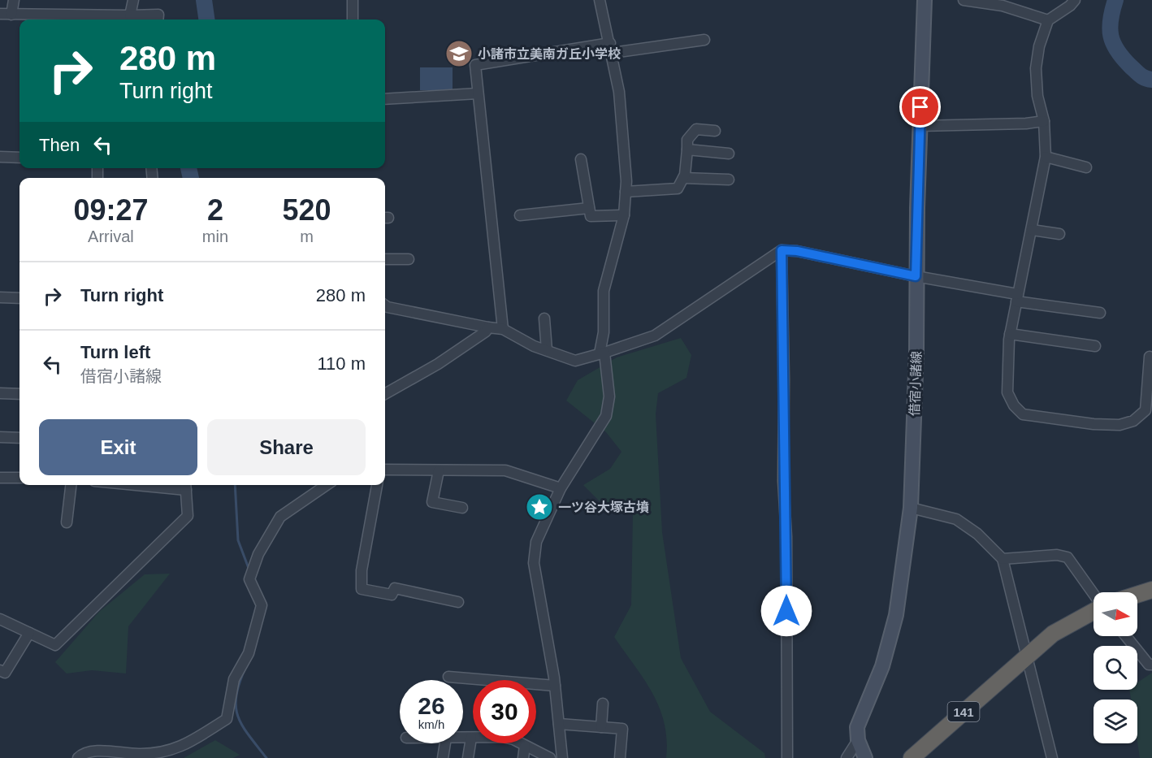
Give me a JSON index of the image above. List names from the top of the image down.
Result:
{
  "streets": {
    "highway": ["141"],
    "main road": ["借宿小諸線"]
  },
  "places": {
    "school or university": ["小諸市立美南ガ丘小学校"],
    "place": ["一ツ谷大塚古墳"]
  },
  "north": "right",
  "page": {
    "turn": ["280 m", "Turn right"],
    "then": "Then",
    "eta": [
      "09:27",
      "Arrival",
      "2",
      "min",
      "520",
      "m"
    ],
    "list": [
      {
        "name": "Turn right",
        "value": "280 m"
      },
      {
        "name": "Turn left",
        "note": "借宿小諸線",
        "value": "110 m"
      }
    ],
    "buttons": ["Exit", "Share"],
    "speed": "26 km/h",
    "limit": "30"
  }
}
